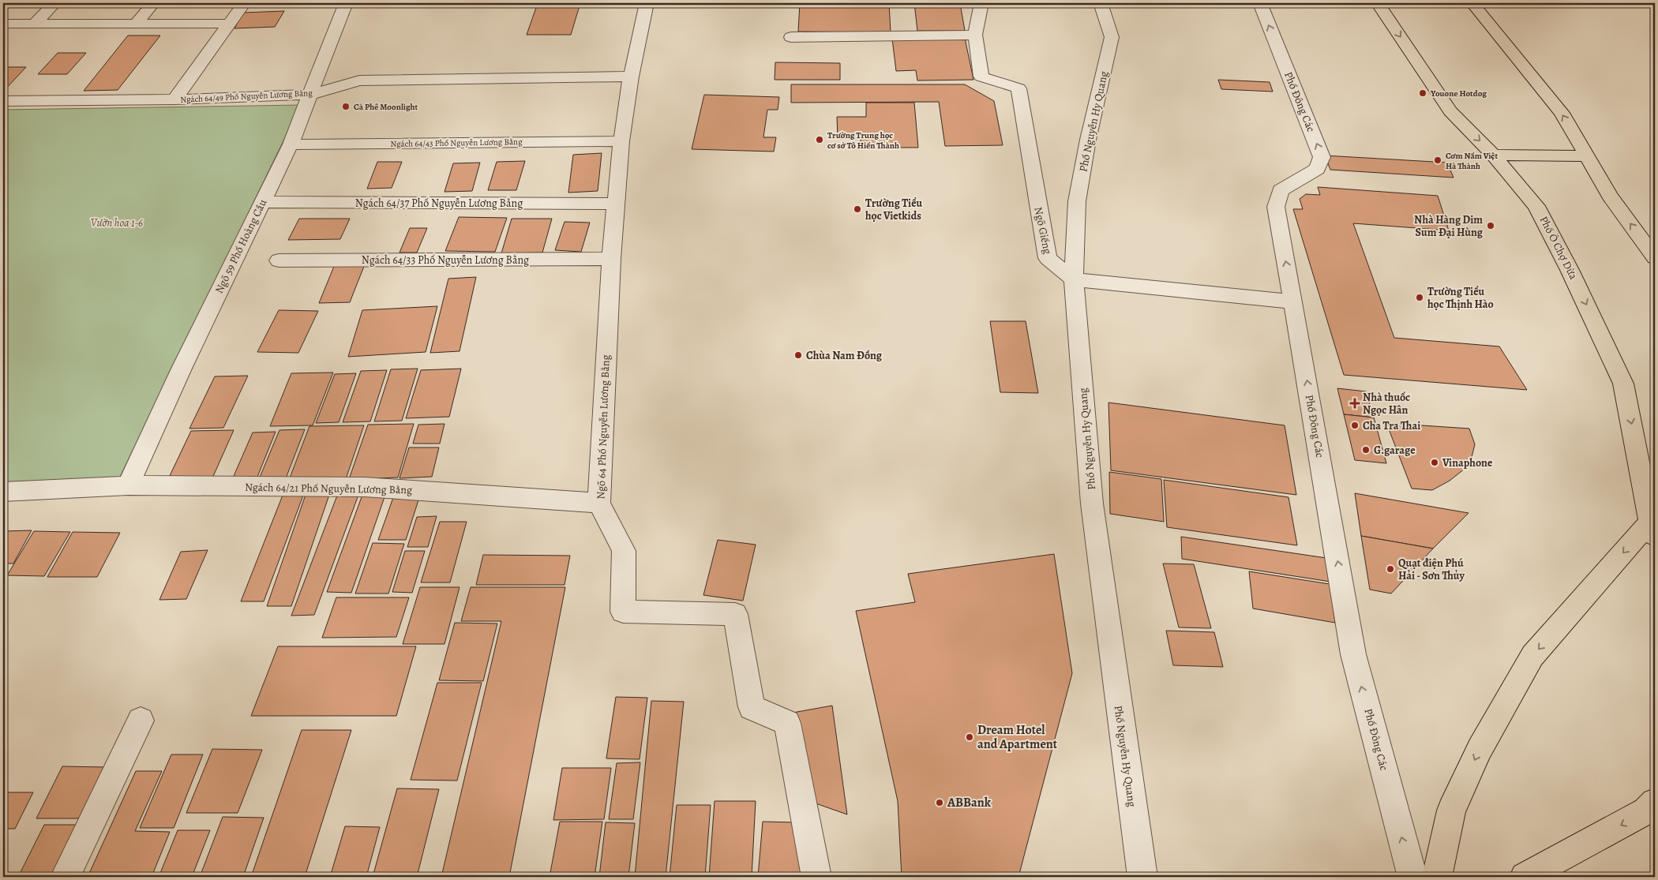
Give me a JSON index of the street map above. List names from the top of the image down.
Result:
{
  "streets": {
    "main road": ["Phố Ô Chợ Dừa"],
    "street": [
      "Ngách 64/49 Phố Nguyễn Lương Bằng",
      "Phố Đông Các",
      "Phố Nguyễn Hy Quang",
      "Ngách 64/43 Phố Nguyễn Lương Bằng",
      "Ngách 64/37 Phố Nguyễn Lương Bằng",
      "Ngõ Giếng",
      "Ngõ 59 Phố Hoàng Cầu",
      "Ngách 64/33 Phố Nguyễn Lương Bằng",
      "Ngõ 64 Phố Nguyễn Lương Bằng",
      "Ngách 64/21 Phố Nguyễn Lương Bằng"
    ]
  },
  "crossings": [
    ["Ngách 64/49 Phố Nguyễn Lương Bằng", "Ngõ 59 Phố Hoàng Cầu"],
    ["Ngách 64/49 Phố Nguyễn Lương Bằng", "Ngõ 64 Phố Nguyễn Lương Bằng"],
    ["Phố Nguyễn Hy Quang", "Ngõ Giếng"],
    ["Ngách 64/43 Phố Nguyễn Lương Bằng", "Ngõ 59 Phố Hoàng Cầu"],
    ["Ngách 64/43 Phố Nguyễn Lương Bằng", "Ngõ 64 Phố Nguyễn Lương Bằng"],
    ["Ngách 64/37 Phố Nguyễn Lương Bằng", "Ngõ 59 Phố Hoàng Cầu"],
    ["Ngách 64/37 Phố Nguyễn Lương Bằng", "Ngõ 64 Phố Nguyễn Lương Bằng"],
    ["Ngõ 59 Phố Hoàng Cầu", "Ngách 64/21 Phố Nguyễn Lương Bằng"],
    ["Ngách 64/33 Phố Nguyễn Lương Bằng", "Ngõ 64 Phố Nguyễn Lương Bằng"],
    ["Ngõ 64 Phố Nguyễn Lương Bằng", "Ngách 64/21 Phố Nguyễn Lương Bằng"]
  ],
  "one_way": ["Phố Đông Các"],
  "parks": ["Vườn hoa 1-6"],
  "places": {
    "other": [
      "Youone Hotdog",
      "Cà Phê Moonlight",
      "Trường Trung học cơ sở Tô Hiến Thành",
      "Cơm Nấm Việt Hà Thành",
      "Trường Tiểu học Vietkids",
      "Nhà Hàng Dim Sum Đại Hùng",
      "Trường Tiểu học Thịnh Hào",
      "Chùa Nam Đồng",
      "Cha Tra Thai",
      "G.garage",
      "Vinaphone",
      "Quạt điện Phú Hải - Sơn Thủy",
      "Dream Hotel and Apartment",
      "ABBank"
    ],
    "health": ["Nhà thuốc Ngọc Hân"]
  }
}
